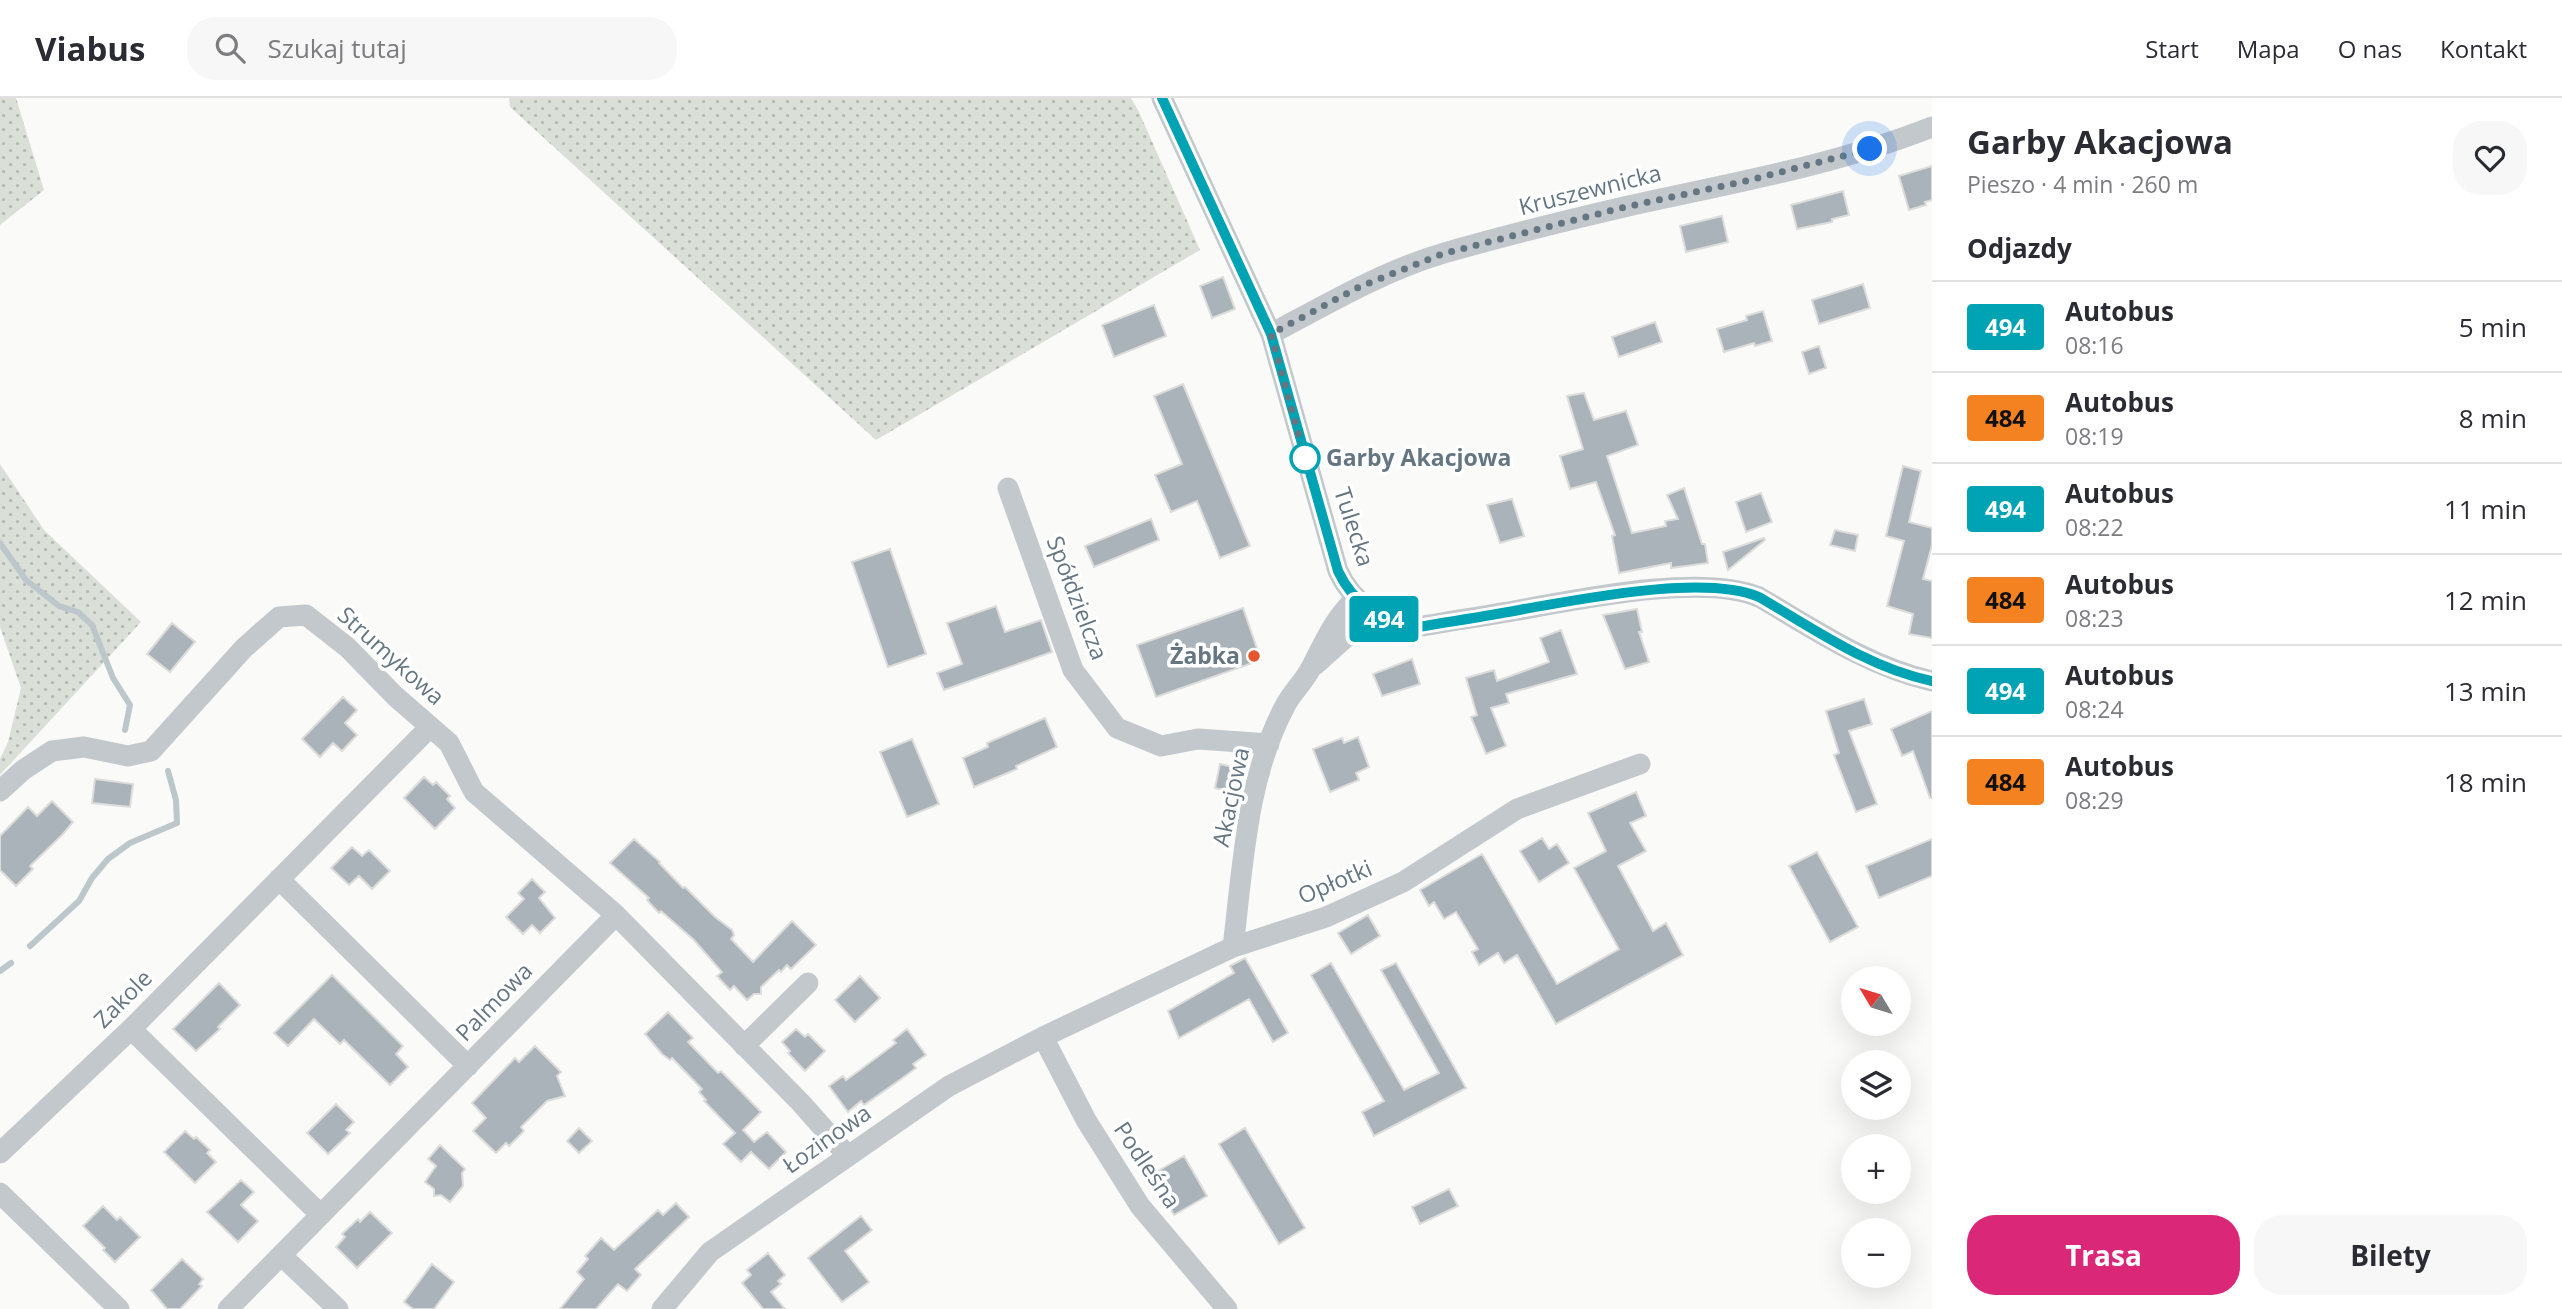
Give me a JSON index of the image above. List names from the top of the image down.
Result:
{
  "streets": {
    "street": [
      "Kruszewnicka",
      "Tulecka",
      "Spółdzielcza",
      "Strumykowa",
      "Akacjowa",
      "Opłotki",
      "Zakole",
      "Palmowa",
      "Łozinowa",
      "Podleśna"
    ]
  },
  "crossings": [
    ["Kruszewnicka", "Tulecka"],
    ["Tulecka", "Akacjowa"],
    ["Spółdzielcza", "Akacjowa"],
    ["Strumykowa", "Zakole"],
    ["Strumykowa", "Palmowa"],
    ["Akacjowa", "Opłotki"],
    ["Opłotki", "Łozinowa"],
    ["Opłotki", "Podleśna"],
    ["Łozinowa", "Podleśna"]
  ],
  "places": ["Garby Akacjowa", "Żabka"],
  "lines": ["bus line 494"],
  "north": "top left",
  "page": {
    "header": "Viabus",
    "search": "Szukaj tutaj",
    "nav": [
      "Start",
      "Mapa",
      "O nas",
      "Kontakt"
    ],
    "on_map": "494",
    "heading": [
      ["Garby Akacjowa", "Pieszo · 4 min · 260 m"],
      "Odjazdy"
    ],
    "list": [
      {
        "mark": "494",
        "name": "Autobus",
        "note": "08:16",
        "value": "5 min"
      },
      {
        "mark": "484",
        "name": "Autobus",
        "note": "08:19",
        "value": "8 min"
      },
      {
        "mark": "494",
        "name": "Autobus",
        "note": "08:22",
        "value": "11 min"
      },
      {
        "mark": "484",
        "name": "Autobus",
        "note": "08:23",
        "value": "12 min"
      },
      {
        "mark": "494",
        "name": "Autobus",
        "note": "08:24",
        "value": "13 min"
      },
      {
        "mark": "484",
        "name": "Autobus",
        "note": "08:29",
        "value": "18 min"
      }
    ],
    "map_buttons": ["+", "−"],
    "buttons": ["Trasa", "Bilety"]
  }
}
